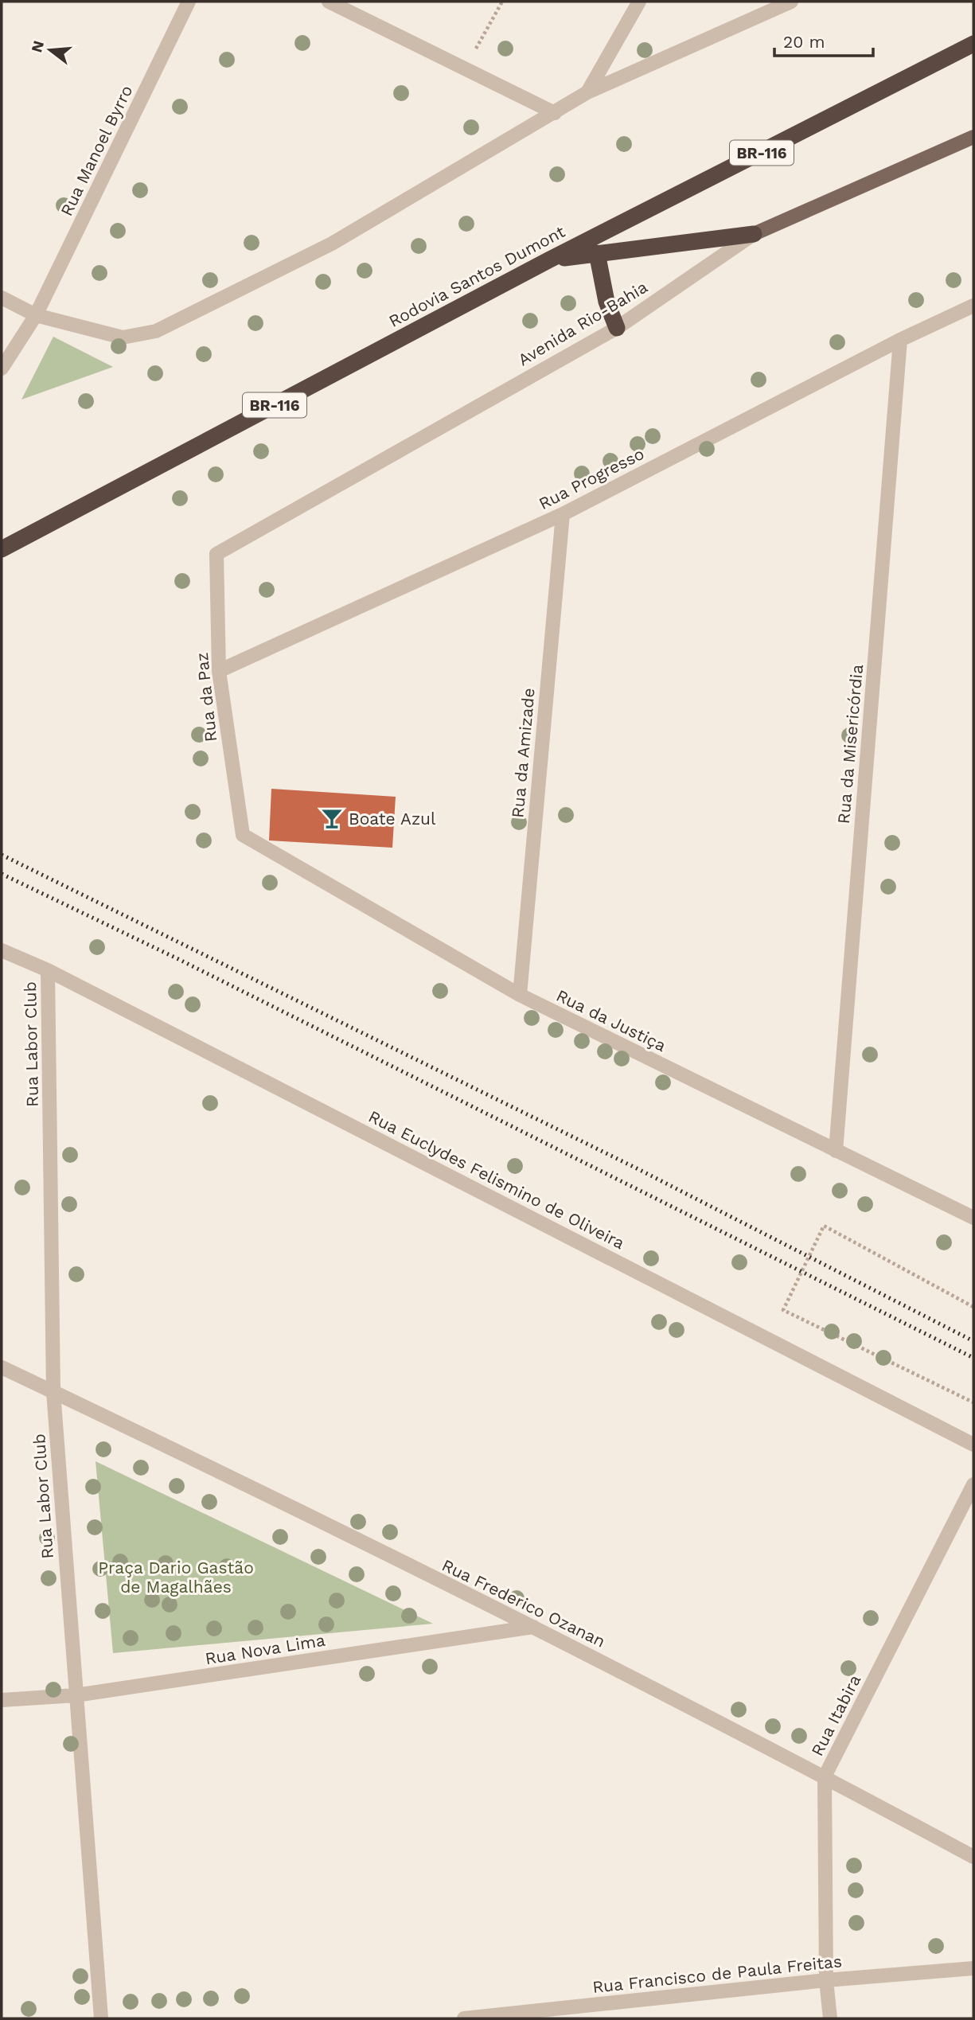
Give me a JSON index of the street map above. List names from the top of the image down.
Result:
{
  "streets": {
    "highway": ["BR-116", "Rodovia Santos Dumont"],
    "main road": ["Avenida Rio-Bahia"],
    "street": [
      "Rua Manoel Byrro",
      "Rua Progresso",
      "Rua da Paz",
      "Rua da Misericórdia",
      "Rua da Amizade",
      "Rua da Justiça",
      "Rua Labor Club",
      "Rua Euclydes Felismino de Oliveira",
      "Rua Frederico Ozanan",
      "Rua Nova Lima",
      "Rua Itabira",
      "Rua Francisco de Paula Freitas"
    ]
  },
  "crossings": [
    ["Avenida Rio-Bahia", "Rua da Paz"],
    ["Rua Progresso", "Rua da Paz"],
    ["Rua Progresso", "Rua da Misericórdia"],
    ["Rua Progresso", "Rua da Amizade"],
    ["Rua da Paz", "Rua da Justiça"],
    ["Rua da Misericórdia", "Rua da Justiça"],
    ["Rua da Amizade", "Rua da Justiça"],
    ["Rua Labor Club", "Rua Euclydes Felismino de Oliveira"],
    ["Rua Labor Club", "Rua Frederico Ozanan"],
    ["Rua Labor Club", "Rua Nova Lima"],
    ["Rua Frederico Ozanan", "Rua Nova Lima"],
    ["Rua Frederico Ozanan", "Rua Itabira"],
    ["Rua Itabira", "Rua Francisco de Paula Freitas"]
  ],
  "parks": ["Praça Dario Gastão de Magalhães"],
  "places": {
    "bar": ["Boate Azul"]
  },
  "scale_bar": "20 m",
  "north": "left"
}
